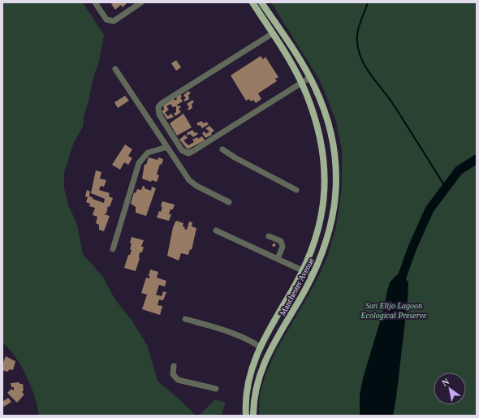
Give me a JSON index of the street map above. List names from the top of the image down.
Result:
{
  "streets": {
    "main road": ["Manchester Avenue"]
  },
  "parks": ["San Elijo Lagoon Ecological Preserve"],
  "north": "top left"
}
